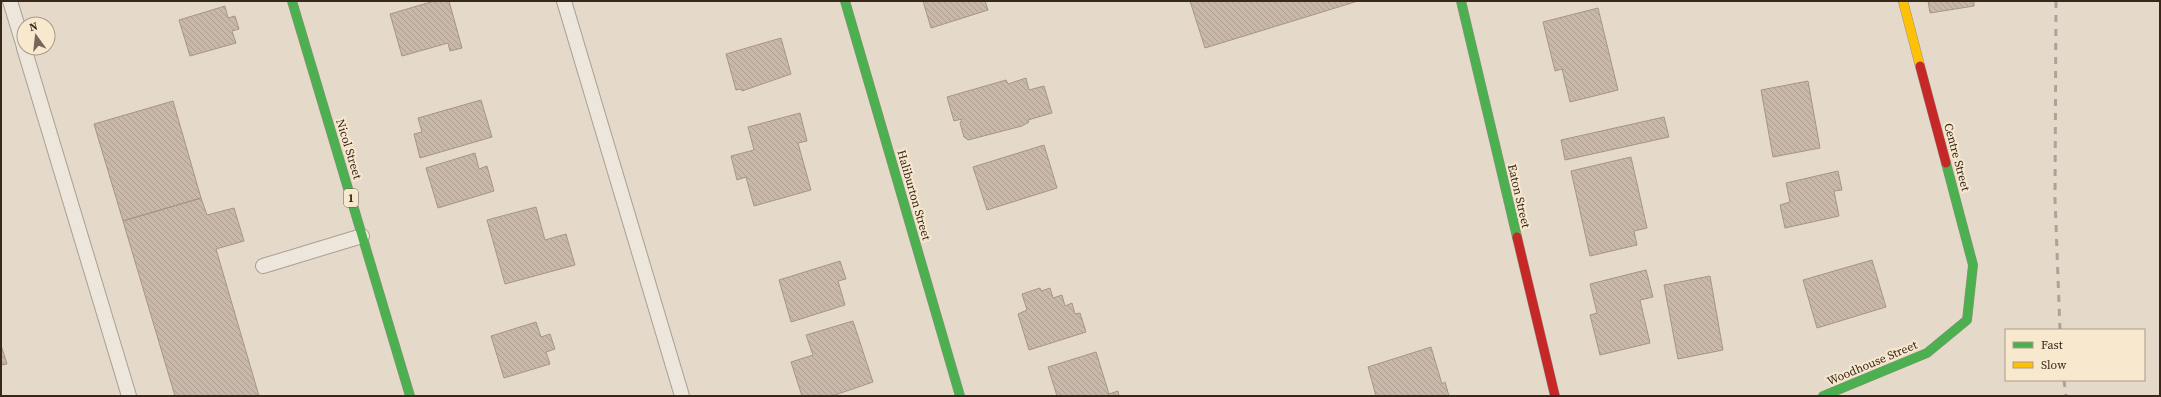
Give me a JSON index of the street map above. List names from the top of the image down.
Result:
{
  "streets": {
    "main road": [
      "Nicol Street",
      "Centre Street",
      "Haliburton Street",
      "Eaton Street",
      "1",
      "Woodhouse Street"
    ]
  },
  "crossings": [
    ["Centre Street", "Woodhouse Street"]
  ],
  "legend": ["Fast", "Slow"],
  "north": "top"
}
